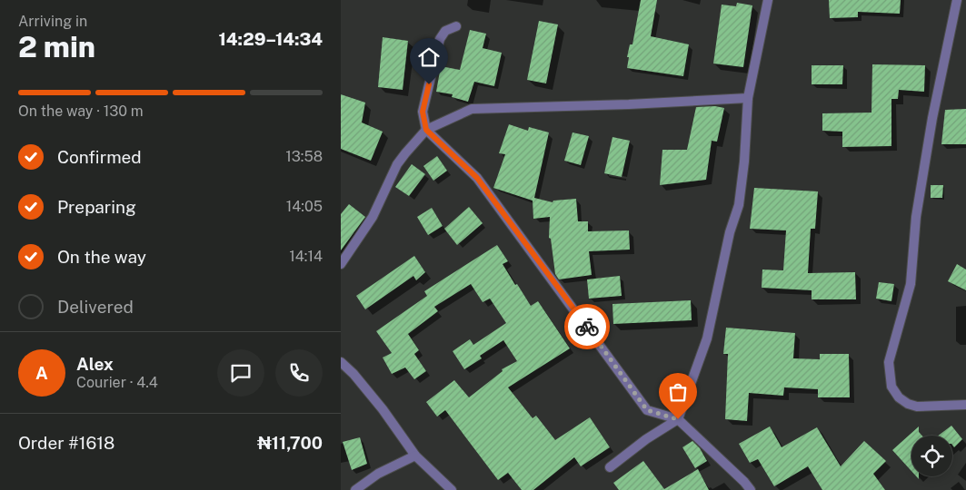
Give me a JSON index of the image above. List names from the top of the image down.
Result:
{
  "page": {
    "heading": ["2 min", "Arriving in", "14:29–14:34"],
    "panel": [
      "Alex",
      "Courier · 4.4",
      "Order #1618",
      "₦11,700"
    ],
    "bar": "On the way · 130 m",
    "list": [
      ["Confirmed", "13:58"],
      ["Preparing", "14:05"],
      ["On the way", "14:14"],
      "Delivered"
    ],
    "round": "A"
  }
}
